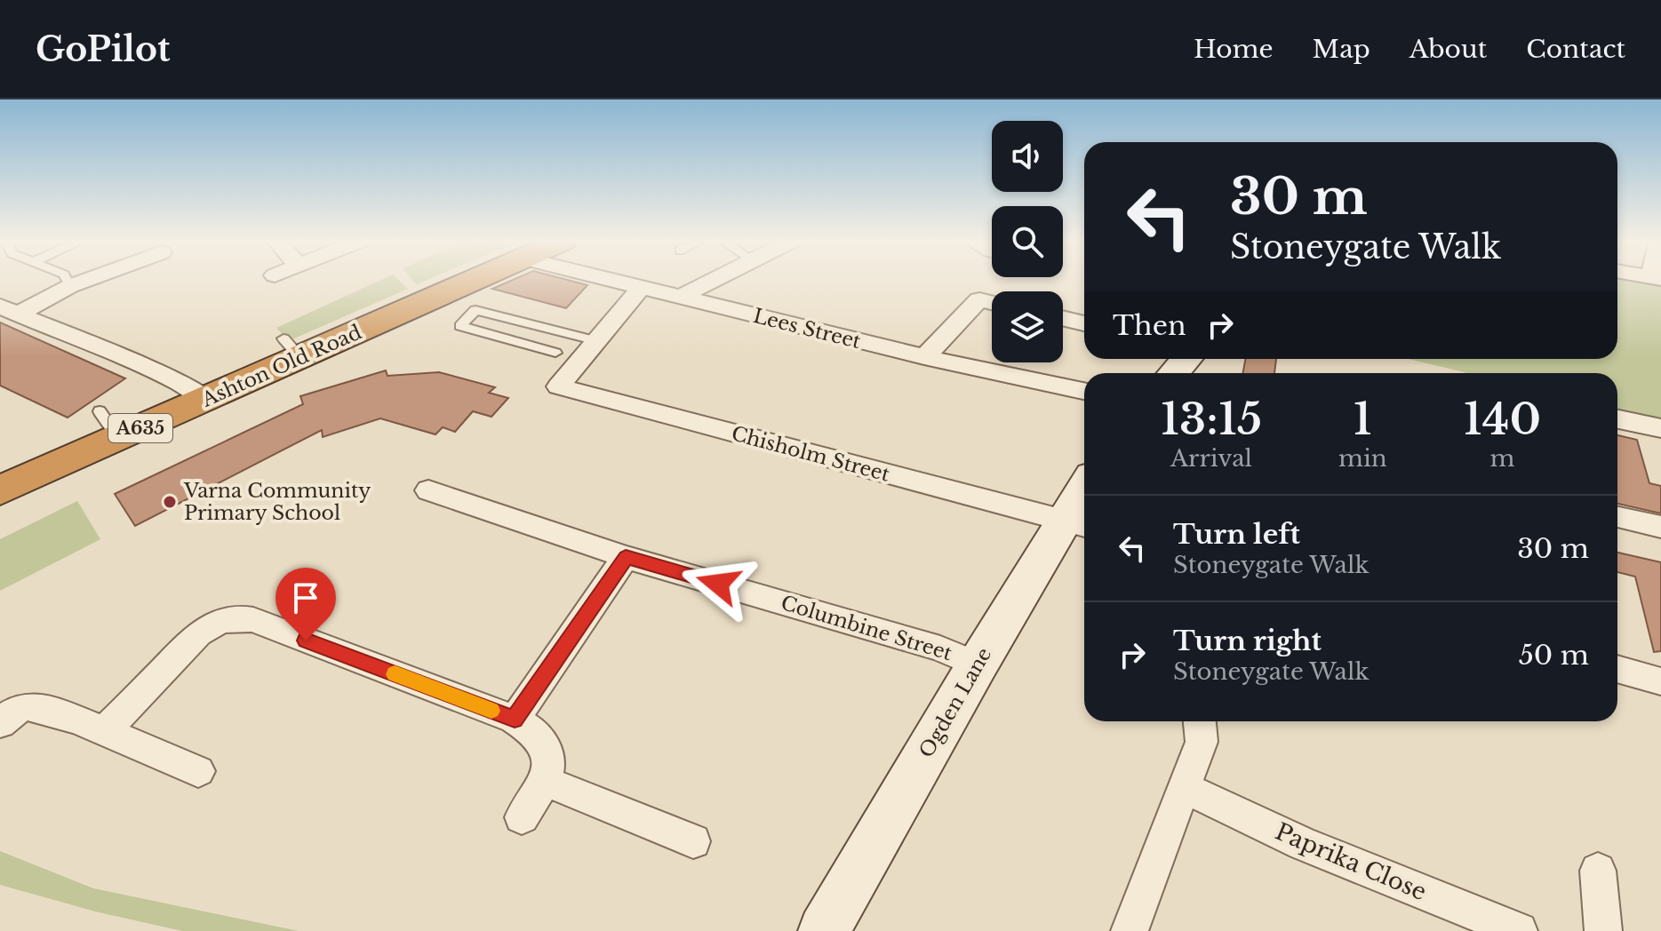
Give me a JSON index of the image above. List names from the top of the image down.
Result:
{
  "streets": {
    "highway": ["Ashton Old Road", "A635"],
    "street": [
      "Lees Street",
      "Chisholm Street",
      "Columbine Street",
      "Ogden Lane",
      "Paprika Close"
    ]
  },
  "crossings": [
    ["Chisholm Street", "Ogden Lane"],
    ["Columbine Street", "Ogden Lane"]
  ],
  "places": ["Varna Community Primary School"],
  "page": {
    "header": "GoPilot",
    "nav": [
      "Home",
      "Map",
      "About",
      "Contact"
    ],
    "turn": ["30 m", "Stoneygate Walk"],
    "then": "Then",
    "eta": [
      "13:15",
      "Arrival",
      "1",
      "min",
      "140",
      "m"
    ],
    "list": [
      {
        "name": "Turn left",
        "note": "Stoneygate Walk",
        "value": "30 m"
      },
      {
        "name": "Turn right",
        "note": "Stoneygate Walk",
        "value": "50 m"
      }
    ]
  }
}
